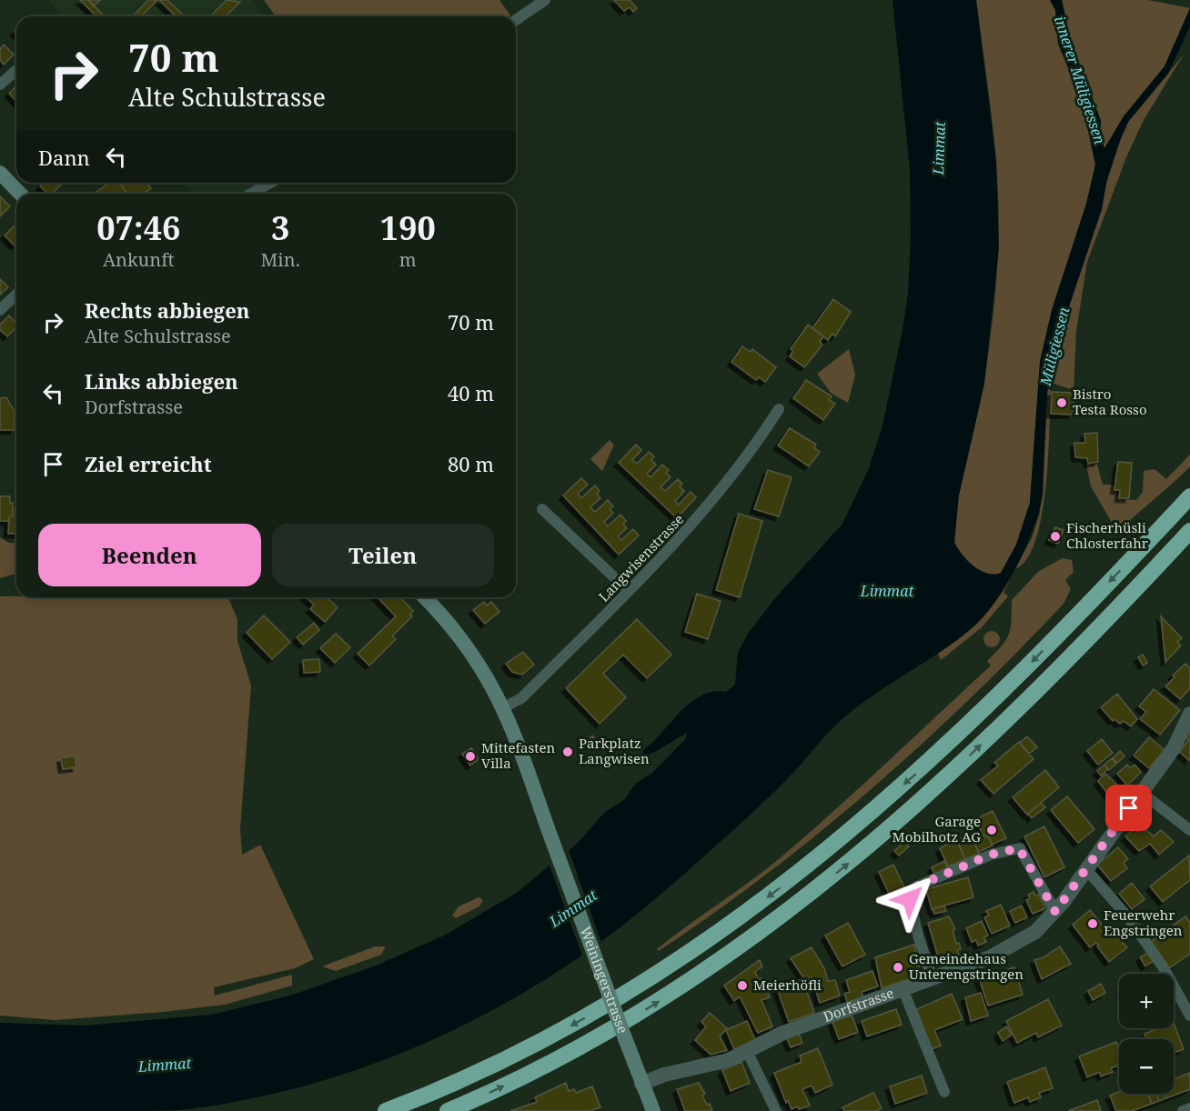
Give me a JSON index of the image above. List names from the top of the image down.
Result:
{
  "streets": {
    "main road": ["Weiningerstrasse"],
    "street": ["Langwisenstrasse", "Dorfstrasse"]
  },
  "crossings": [
    ["Langwisenstrasse", "Weiningerstrasse"],
    ["Weiningerstrasse", "Dorfstrasse"]
  ],
  "water": ["innerer Müligiessen", "Limmat", "Müligiessen"],
  "places": [
    "Bistro Testa Rosso",
    "Fischerhüsli Chlosterfahr",
    "Parkplatz Langwisen",
    "Mittefasten Villa",
    "Garage Mobilhotz AG",
    "Feuerwehr Engstringen",
    "Gemeindehaus Unterengstringen",
    "Meierhöfli"
  ],
  "page": {
    "turn": ["70 m", "Alte Schulstrasse"],
    "then": "Dann",
    "eta": [
      "07:46",
      "Ankunft",
      "3",
      "Min.",
      "190",
      "m"
    ],
    "list": [
      {
        "name": "Rechts abbiegen",
        "note": "Alte Schulstrasse",
        "value": "70 m"
      },
      {
        "name": "Links abbiegen",
        "note": "Dorfstrasse",
        "value": "40 m"
      },
      {
        "name": "Ziel erreicht",
        "value": "80 m"
      }
    ],
    "buttons": ["Beenden", "Teilen"],
    "map_buttons": ["+", "−"]
  }
}
